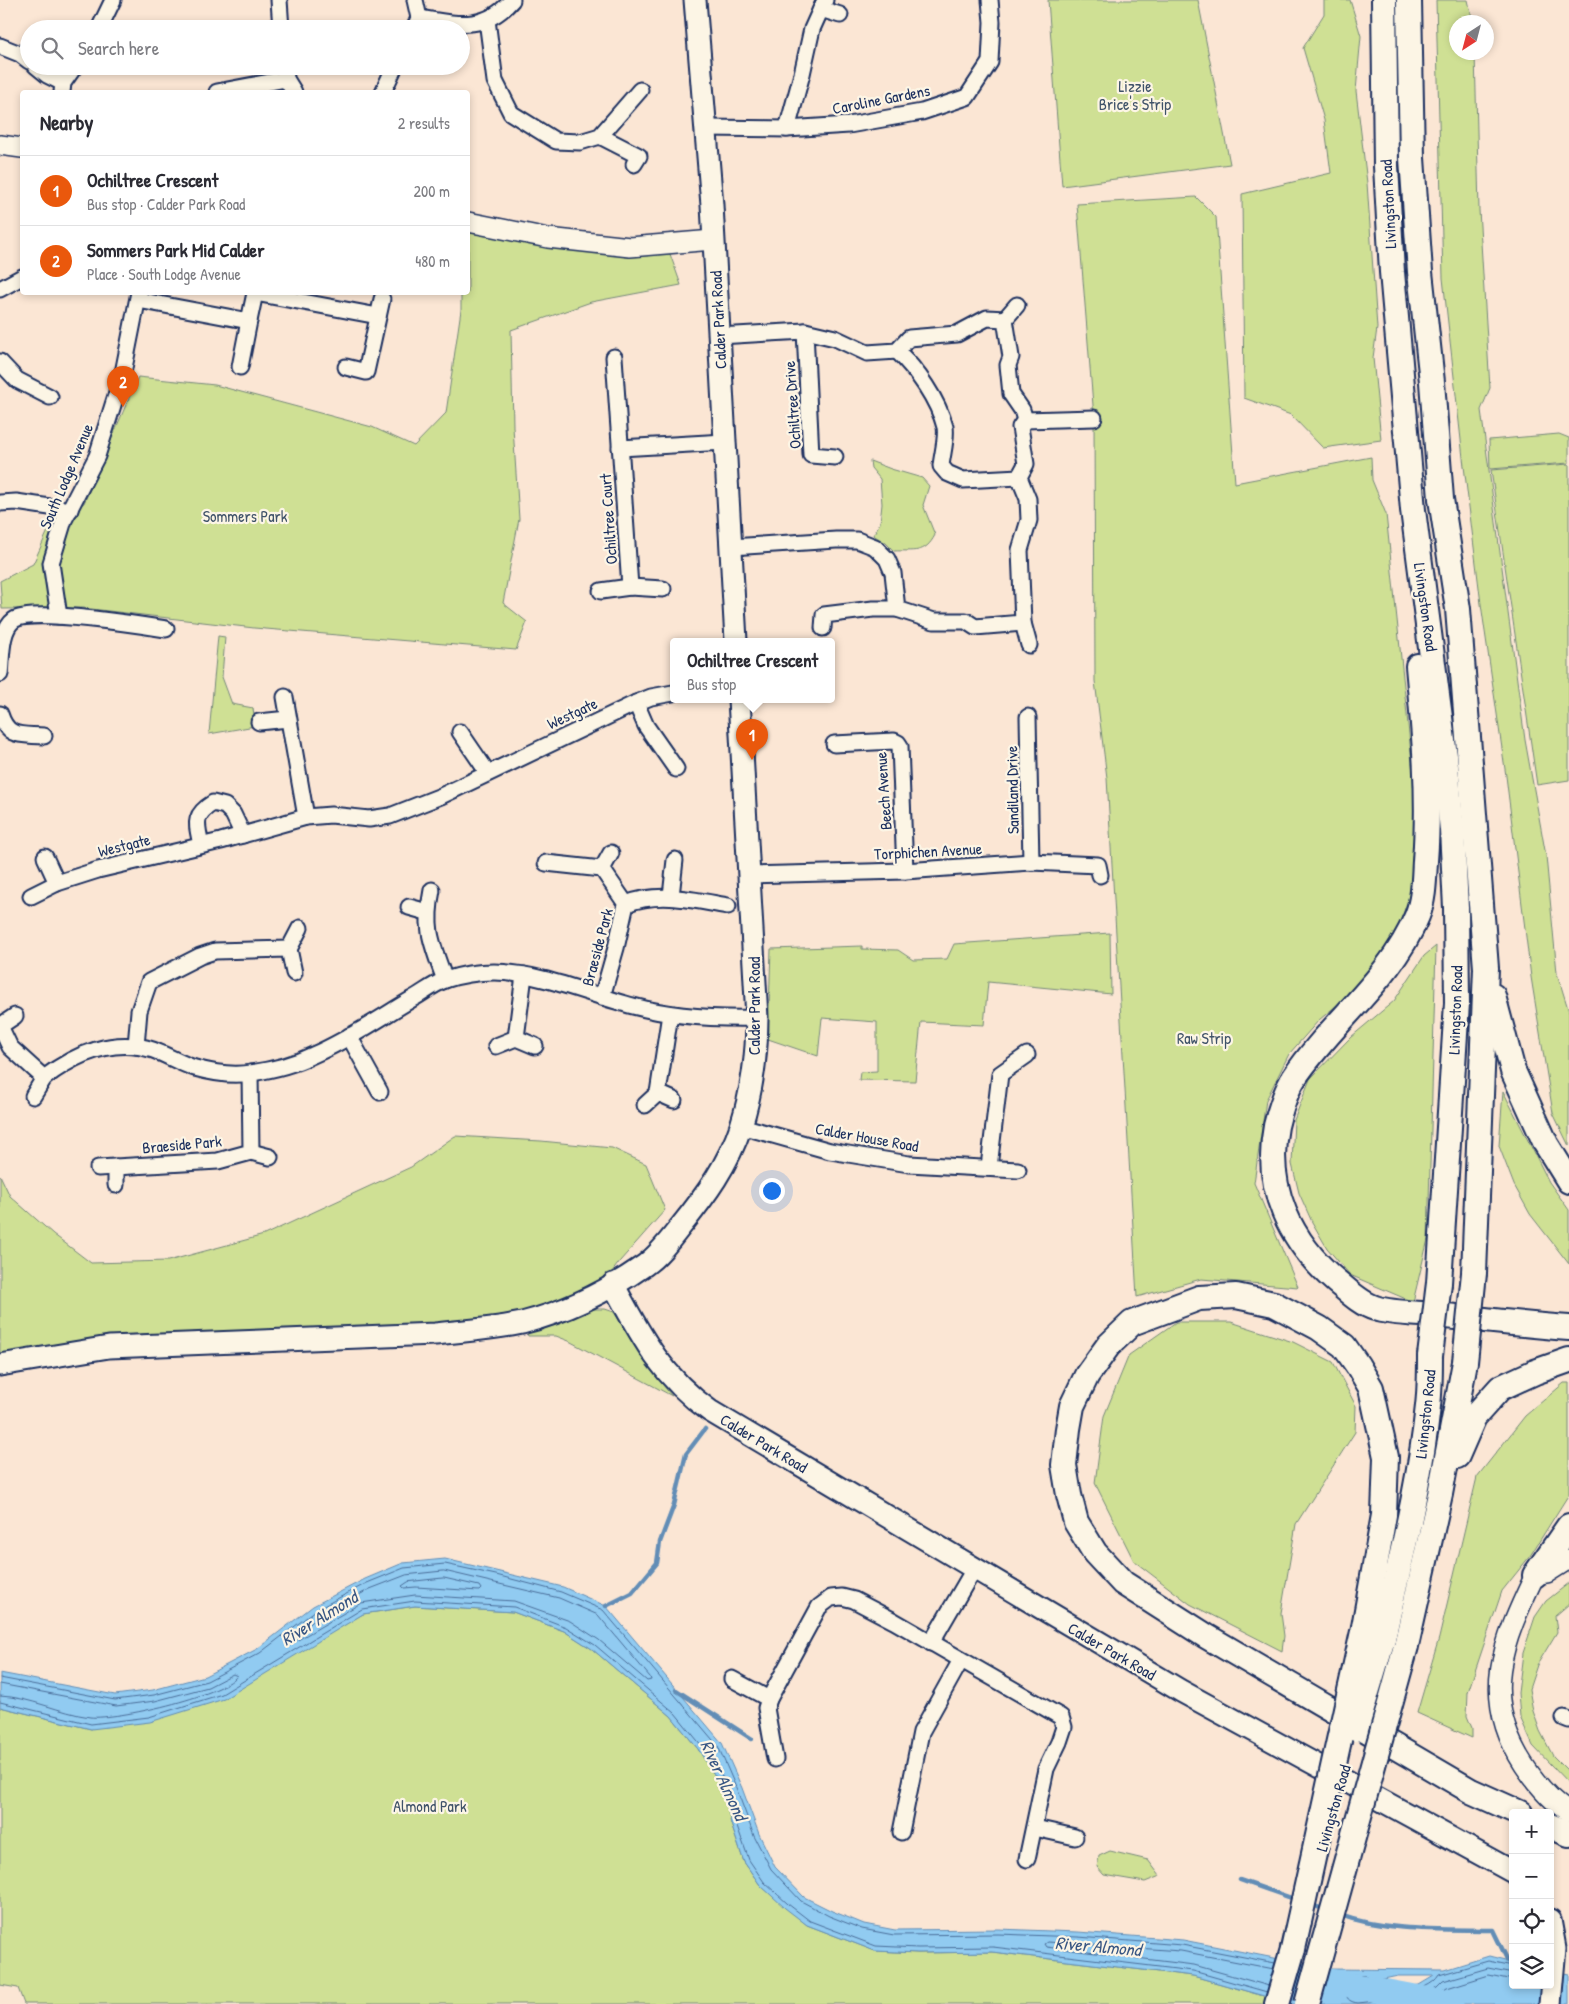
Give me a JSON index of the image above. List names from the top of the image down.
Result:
{
  "streets": {
    "main road": ["Livingston Road", "Calder Park Road"],
    "street": [
      "Caroline Gardens",
      "Ochiltree Drive",
      "South Lodge Avenue",
      "Ochiltree Court",
      "Westgate",
      "Sandiland Drive",
      "Beech Avenue",
      "Torphichen Avenue",
      "Braeside Park",
      "Calder House Road"
    ]
  },
  "crossings": [
    ["Caroline Gardens", "Calder Park Road"],
    ["Calder Park Road", "Torphichen Avenue"],
    ["Calder Park Road", "Braeside Park"],
    ["Calder Park Road", "Calder House Road"],
    ["Sandiland Drive", "Torphichen Avenue"],
    ["Beech Avenue", "Torphichen Avenue"]
  ],
  "water": ["River Almond"],
  "parks": [
    "Lizzie Brice's Strip",
    "Sommers Park",
    "Raw Strip",
    "Almond Park"
  ],
  "north": "bottom left",
  "page": {
    "search": "Search here",
    "heading": ["Nearby", "2 results"],
    "list": [
      {
        "mark": "1",
        "name": "Ochiltree Crescent",
        "note": "Bus stop · Calder Park Road",
        "value": "200 m"
      },
      {
        "mark": "2",
        "name": "Sommers Park Mid Calder",
        "note": "Place · South Lodge Avenue",
        "value": "480 m"
      }
    ],
    "pins": ["2", "1"],
    "popup": ["Ochiltree Crescent", "Bus stop"],
    "map_buttons": ["+", "−"]
  }
}
